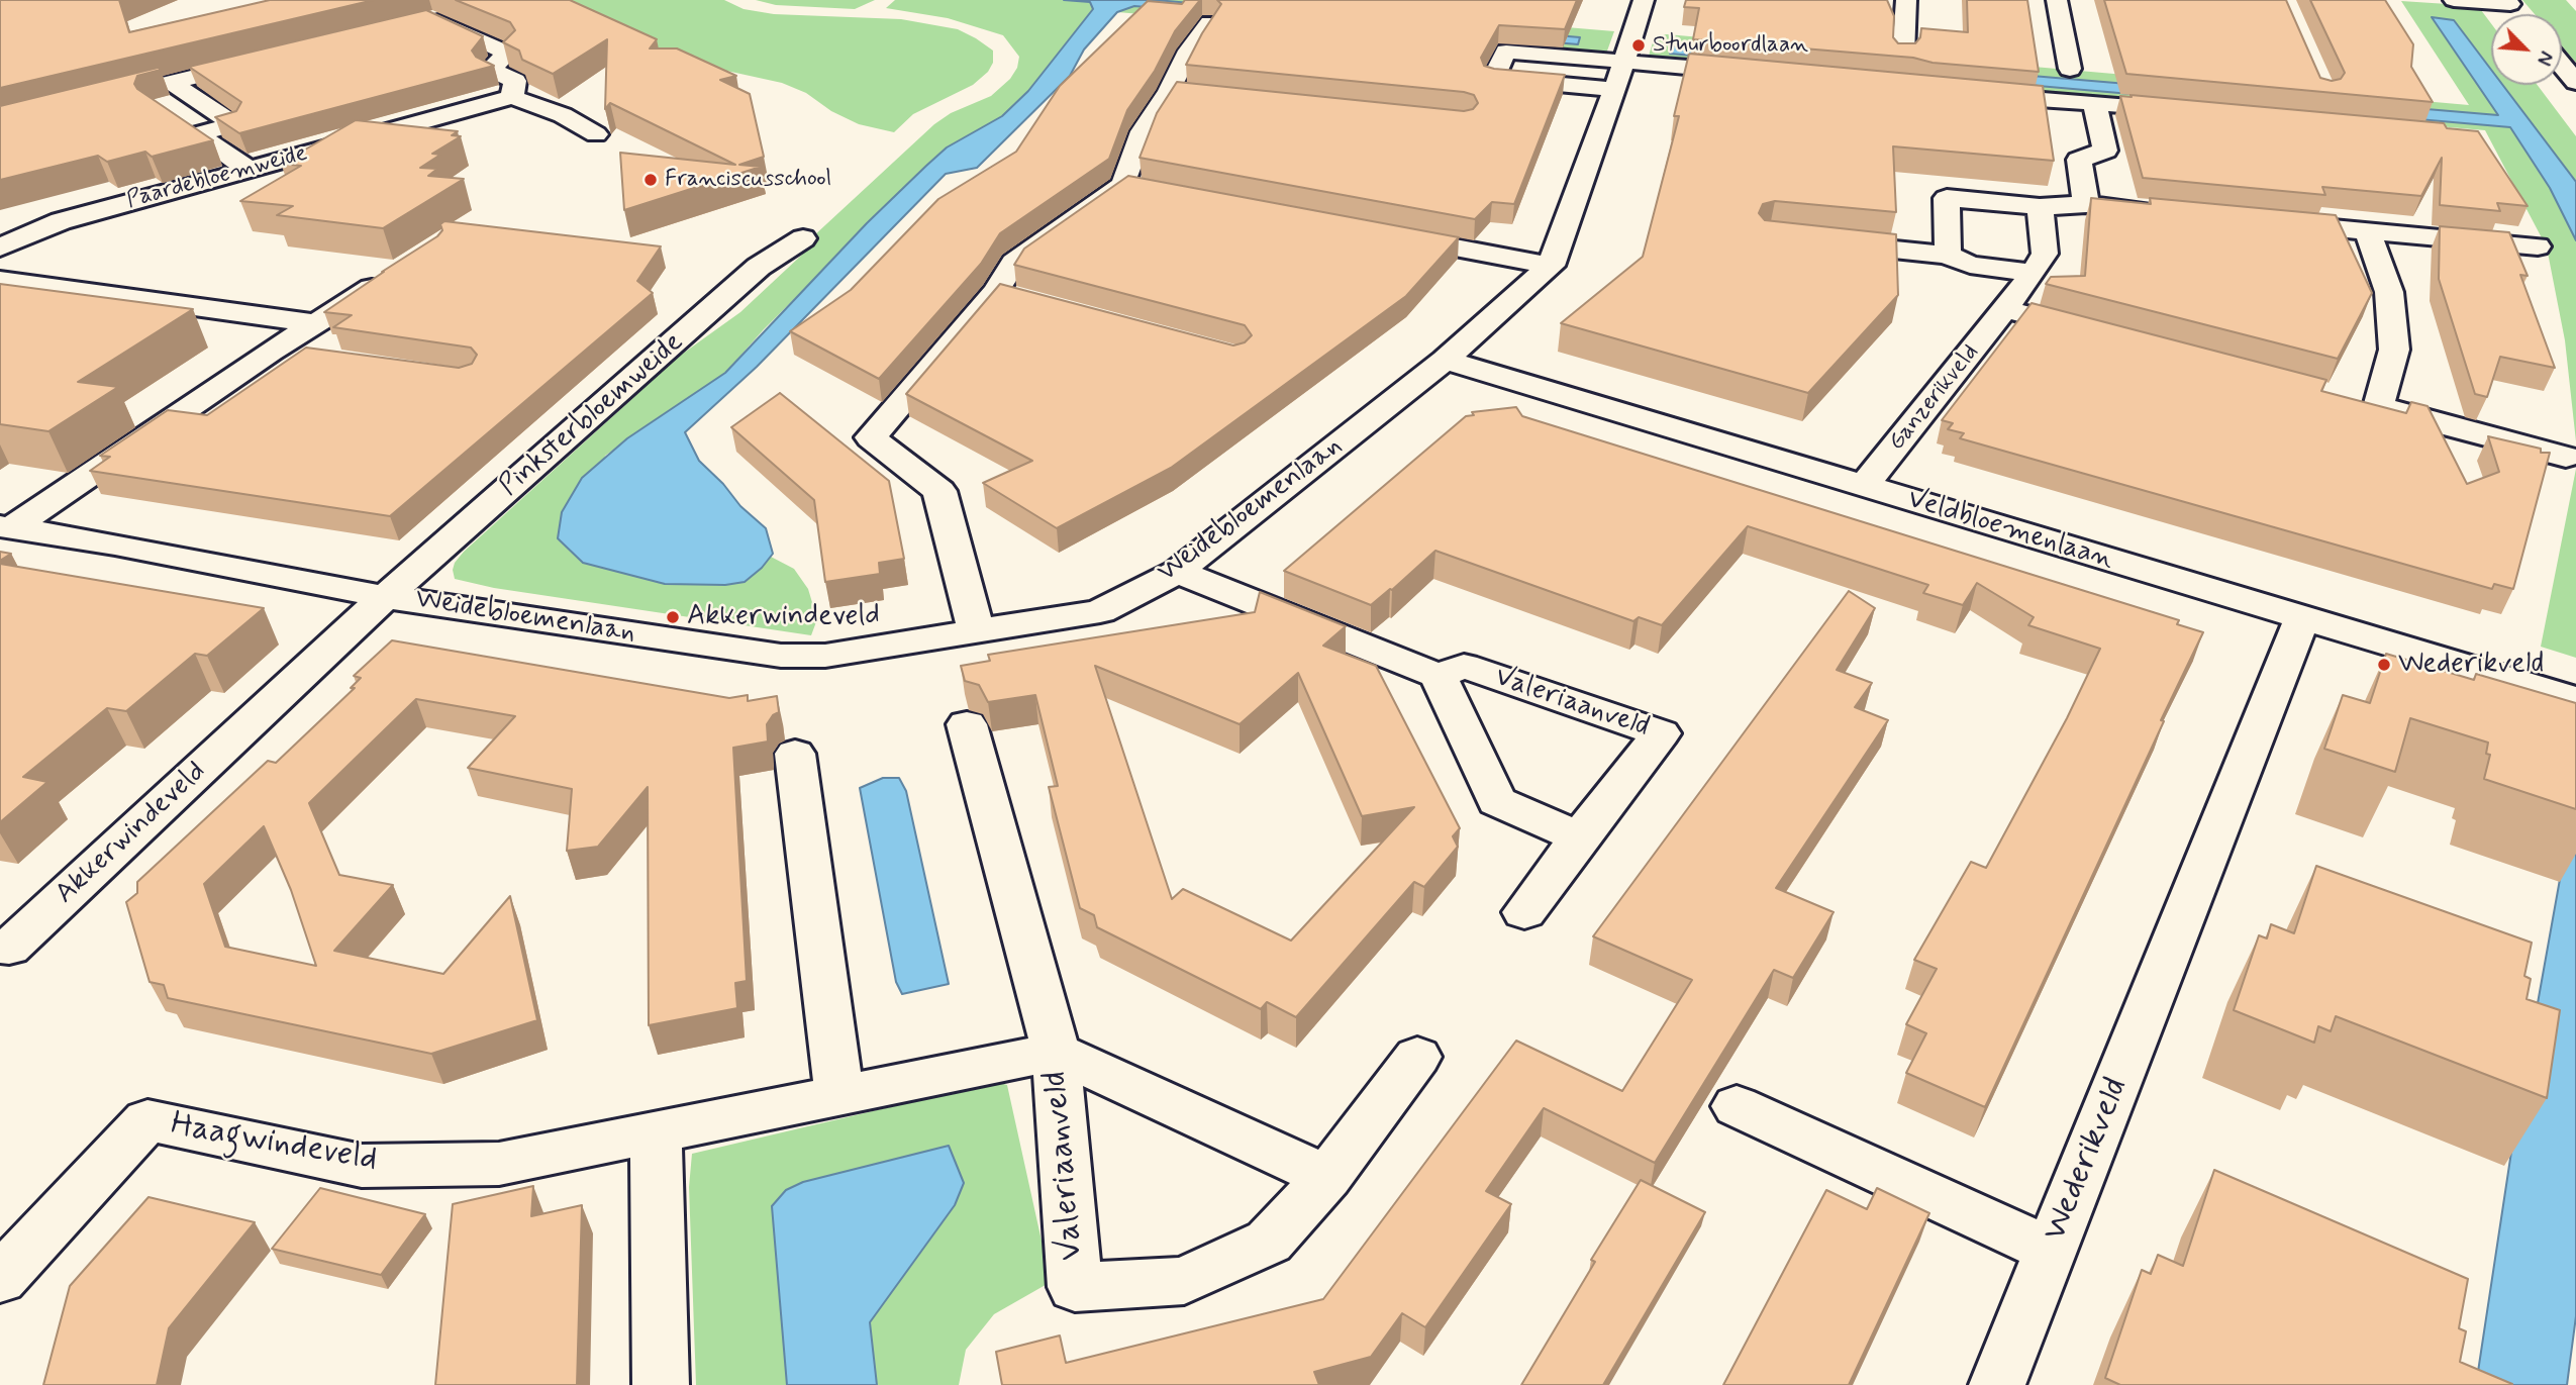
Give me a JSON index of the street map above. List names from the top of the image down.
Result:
{
  "streets": {
    "street": [
      "Paardebloemweide",
      "Ganzerikveld",
      "Pinksterbloemweide",
      "Weidebloemenlaan",
      "Veldbloemenlaan",
      "Valeriaanveld",
      "Akkerwindeveld",
      "Haagwindeveld",
      "Wederikveld"
    ]
  },
  "crossings": [
    ["Ganzerikveld", "Veldbloemenlaan"],
    ["Pinksterbloemweide", "Weidebloemenlaan"],
    ["Pinksterbloemweide", "Akkerwindeveld"],
    ["Weidebloemenlaan", "Veldbloemenlaan"],
    ["Weidebloemenlaan", "Akkerwindeveld"],
    ["Veldbloemenlaan", "Wederikveld"],
    ["Valeriaanveld", "Haagwindeveld"]
  ],
  "places": [
    "Stuurboordlaan",
    "Franciscusschool",
    "Akkerwindeveld",
    "Wederikveld"
  ],
  "north": "bottom right"
}
